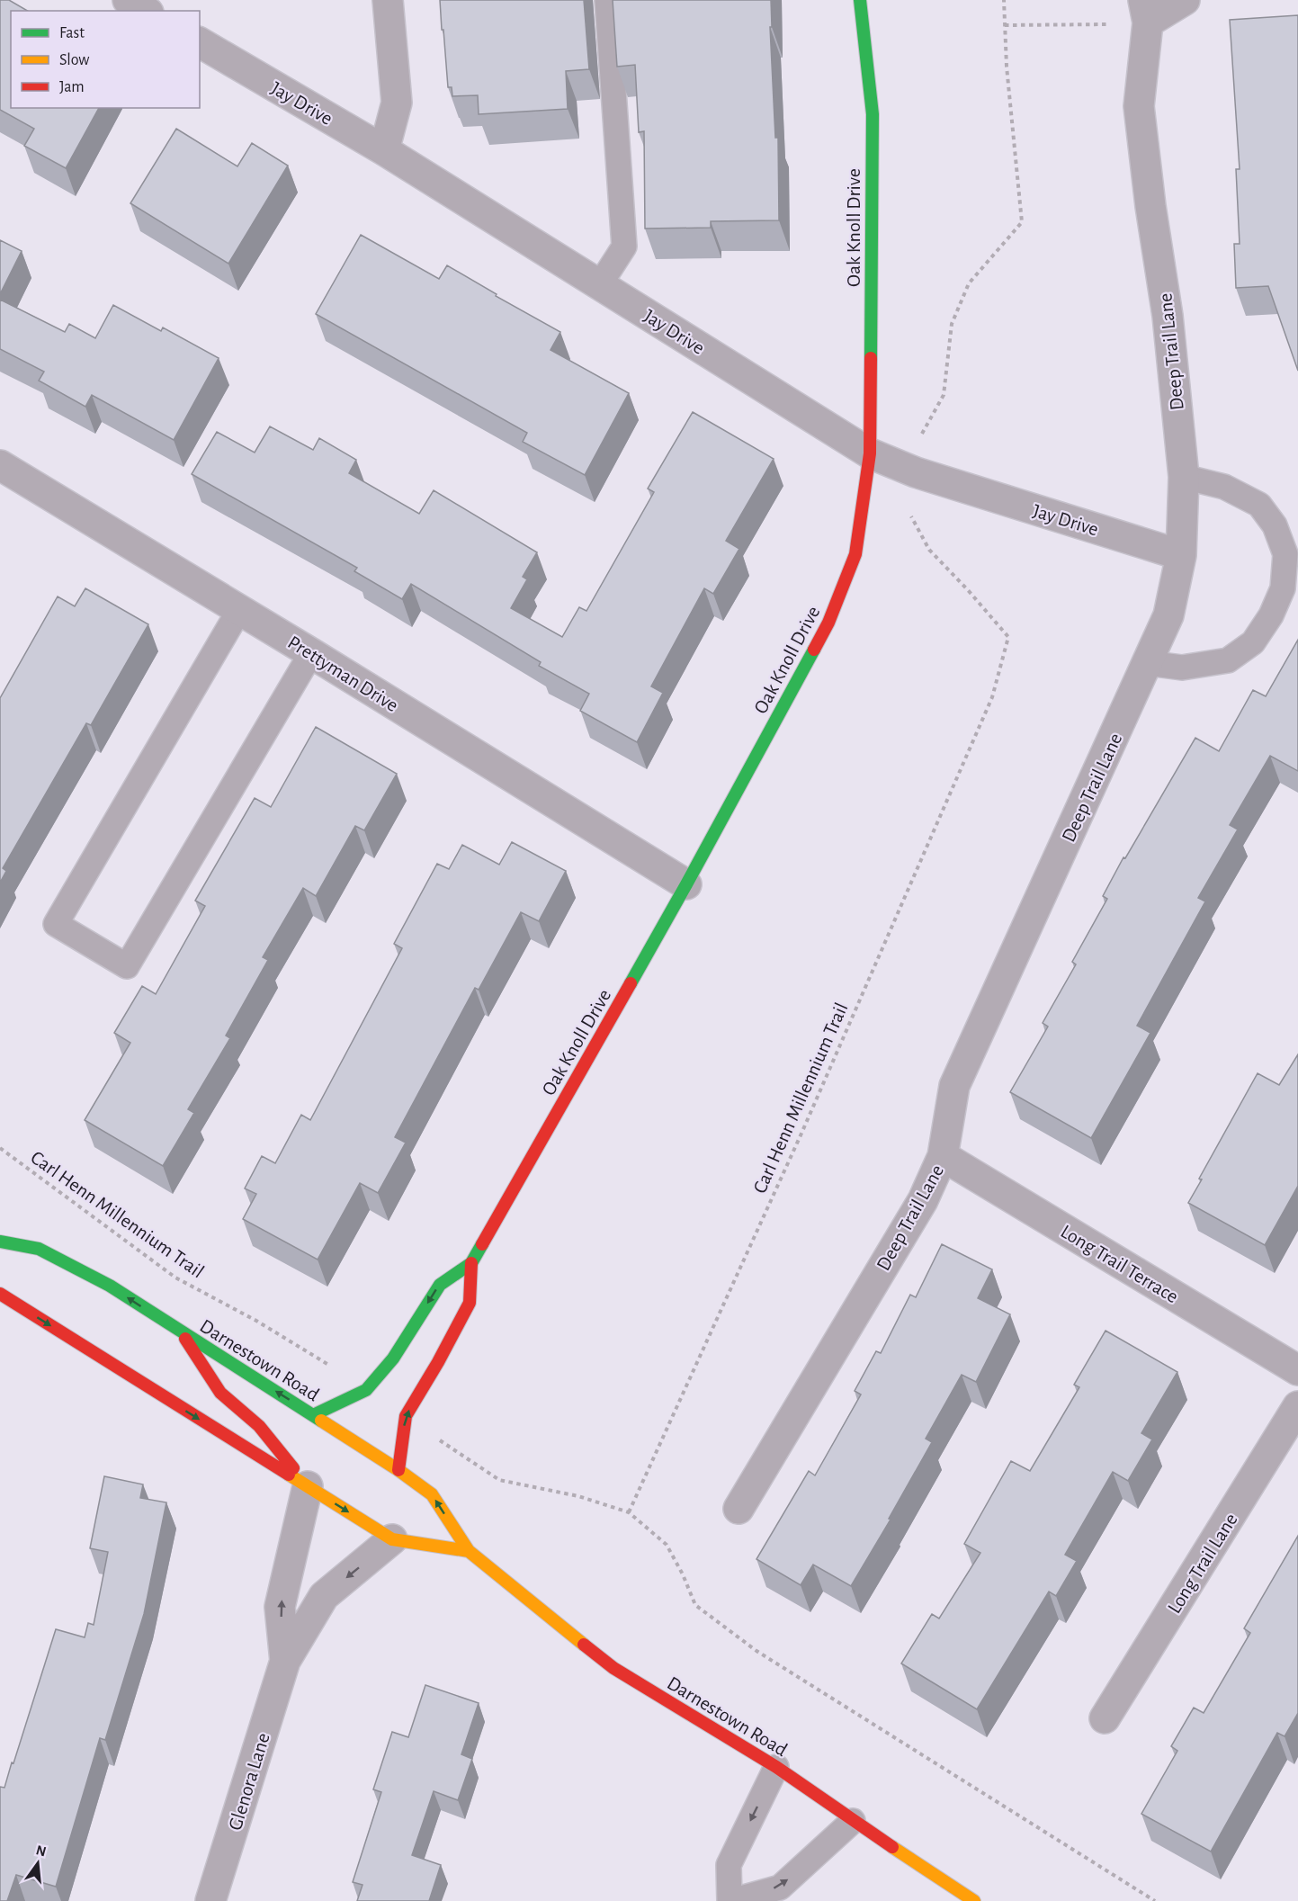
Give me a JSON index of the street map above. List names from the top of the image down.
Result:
{
  "streets": {
    "main road": ["Oak Knoll Drive", "Darnestown Road"],
    "street": [
      "Jay Drive",
      "Deep Trail Lane",
      "Prettyman Drive",
      "Long Trail Terrace",
      "Long Trail Lane",
      "Glenora Lane"
    ],
    "path": ["Carl Henn Millennium Trail"]
  },
  "crossings": [
    ["Jay Drive", "Oak Knoll Drive"],
    ["Jay Drive", "Deep Trail Lane"],
    ["Oak Knoll Drive", "Prettyman Drive"],
    ["Oak Knoll Drive", "Darnestown Road"],
    ["Deep Trail Lane", "Long Trail Terrace"],
    ["Darnestown Road", "Glenora Lane"]
  ],
  "legend": ["Fast", "Slow", "Jam"],
  "north": "top"
}
